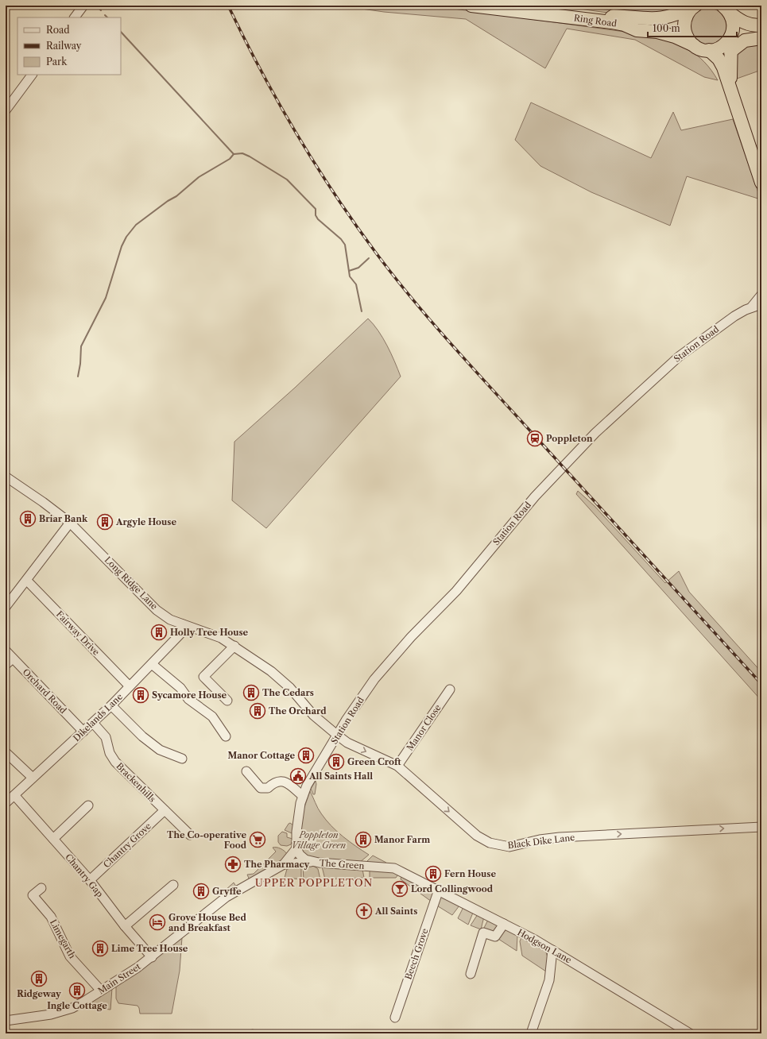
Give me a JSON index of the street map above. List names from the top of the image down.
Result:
{
  "streets": {
    "highway": ["Ring Road"],
    "street": [
      "Station Road",
      "Long Ridge Lane",
      "Fairway Drive",
      "Orchard Road",
      "Dikelands Lane",
      "Manor Close",
      "Brackenhills",
      "Black Dike Lane",
      "Chantry Grove",
      "The Green",
      "Chantry Gap",
      "Limegarth",
      "Hodgson Lane",
      "Beech Grove",
      "Main Street"
    ]
  },
  "crossings": [
    ["Station Road", "Long Ridge Lane"],
    ["Station Road", "Black Dike Lane"],
    ["Long Ridge Lane", "Dikelands Lane"],
    ["Long Ridge Lane", "Black Dike Lane"],
    ["Fairway Drive", "Dikelands Lane"],
    ["Orchard Road", "Dikelands Lane"],
    ["Dikelands Lane", "Brackenhills"],
    ["Dikelands Lane", "Chantry Gap"],
    ["Manor Close", "Black Dike Lane"],
    ["Brackenhills", "Chantry Grove"],
    ["Chantry Grove", "Chantry Gap"],
    ["The Green", "Hodgson Lane"],
    ["Chantry Gap", "Main Street"],
    ["Limegarth", "Main Street"],
    ["Hodgson Lane", "Beech Grove"]
  ],
  "one_way": ["Black Dike Lane"],
  "districts": ["UPPER POPPLETON"],
  "parks": ["Poppleton Village Green"],
  "places": {
    "station": ["Poppleton"],
    "building": [
      "Briar Bank",
      "Argyle House",
      "Holly Tree House",
      "The Cedars",
      "Sycamore House",
      "The Orchard",
      "Manor Cottage",
      "Green Croft",
      "Manor Farm",
      "Fern House",
      "Gryffe",
      "Lime Tree House",
      "Ridgeway",
      "Ingle Cottage"
    ],
    "public building": ["All Saints Hall"],
    "supermarket": ["The Co-operative Food"],
    "pharmacy": ["The Pharmacy"],
    "bar": ["Lord Collingwood"],
    "church": ["All Saints"],
    "hotel": ["Grove House Bed and Breakfast"]
  },
  "legend": ["Road", "Railway", "Park"],
  "scale_bar": "100 m"
}
